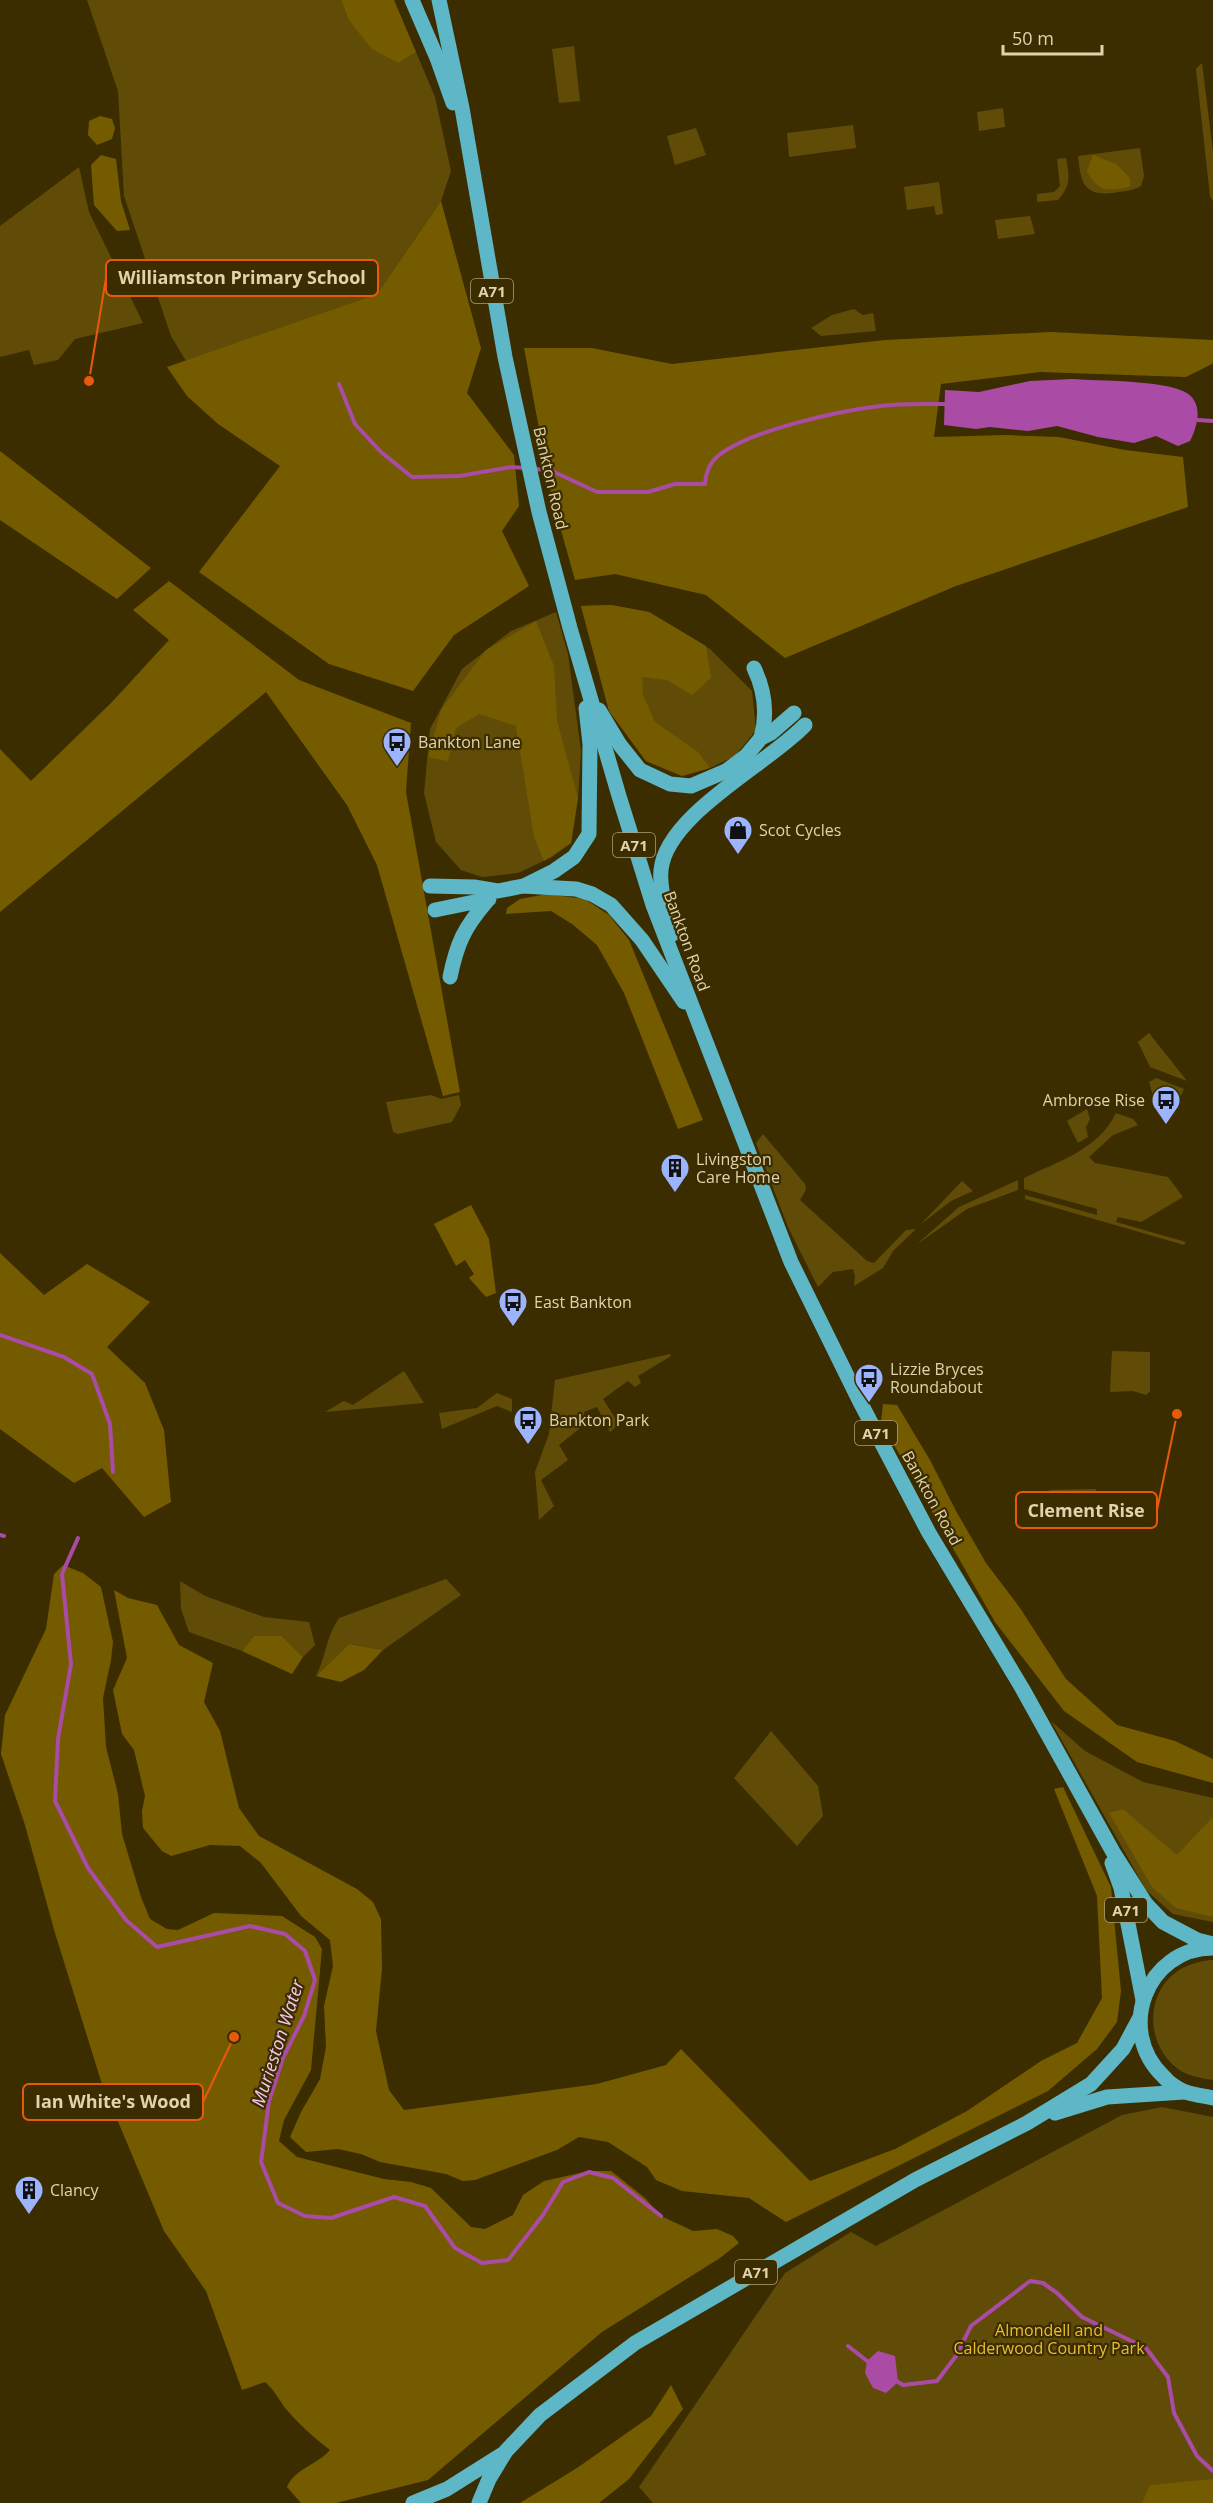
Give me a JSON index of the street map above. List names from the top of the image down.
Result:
{
  "streets": {
    "main road": ["A71", "Bankton Road"]
  },
  "crossings": [
    ["A71", "Bankton Road"]
  ],
  "water": ["Murieston Water"],
  "parks": ["Almondell and Calderwood Country Park"],
  "places": {
    "other": ["Williamston Primary School", "Clement Rise", "Ian White's Wood"],
    "bus stop": [
      "Bankton Lane",
      "Ambrose Rise",
      "East Bankton",
      "Lizzie Bryces Roundabout",
      "Bankton Park"
    ],
    "shop": ["Scot Cycles"],
    "building": ["Livingston Care Home", "Clancy"]
  },
  "scale_bar": "50 m"
}
